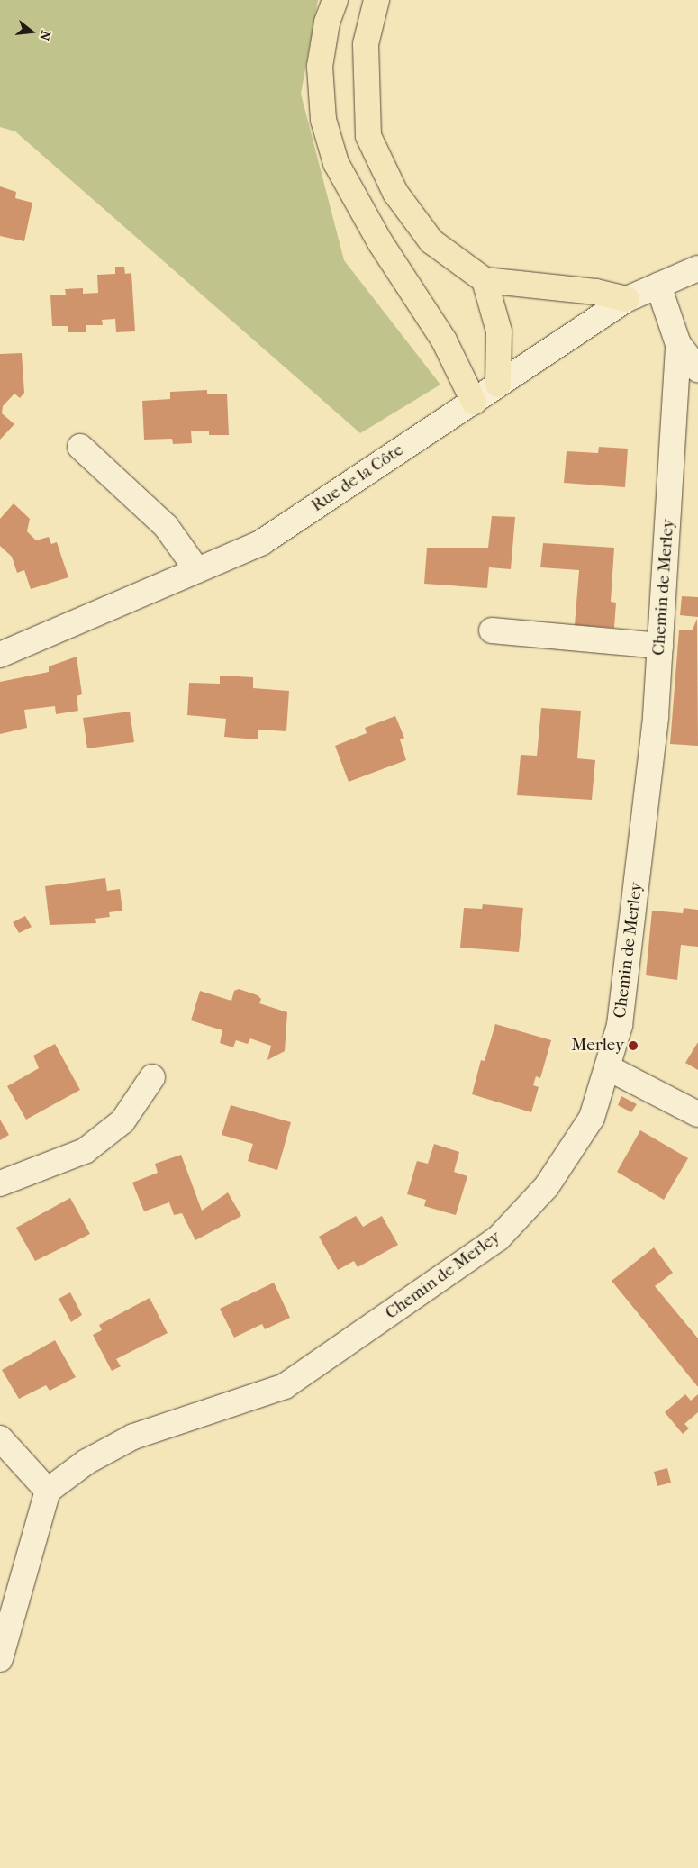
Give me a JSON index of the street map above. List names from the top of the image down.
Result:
{
  "streets": {
    "street": ["Rue de la Côte", "Chemin de Merley"]
  },
  "crossings": [
    ["Rue de la Côte", "Chemin de Merley"]
  ],
  "places": ["Merley"],
  "north": "right"
}
